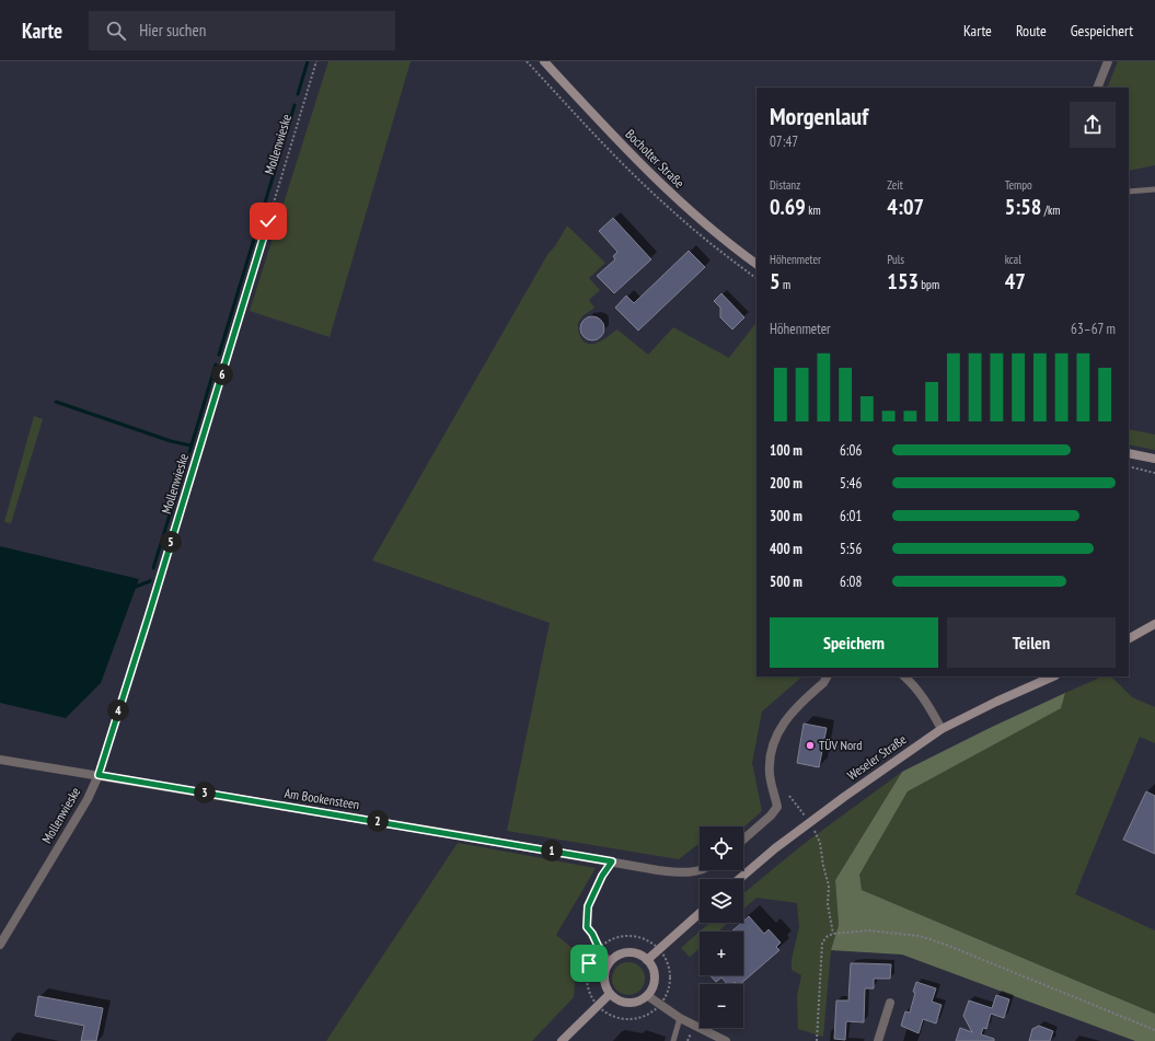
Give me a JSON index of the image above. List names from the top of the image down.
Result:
{
  "streets": {
    "street": [
      "Mollenwieske",
      "Bocholter Straße",
      "Weseler Straße",
      "Am Bookensteen"
    ]
  },
  "crossings": [
    ["Mollenwieske", "Am Bookensteen"]
  ],
  "places": ["TÜV Nord"],
  "page": {
    "header": "Karte",
    "search": "Hier suchen",
    "nav": ["Karte", "Route", "Gespeichert"],
    "heading": ["Morgenlauf", "07:47"],
    "stats": [
      ["Distanz", "0.69 km"],
      ["Zeit", "4:07"],
      ["Tempo", "5:58 /km"],
      ["Höhenmeter", "5 m"],
      ["Puls", "153 bpm"],
      ["kcal", "47"]
    ],
    "chart": ["Höhenmeter", "63–67 m"],
    "pins": [
      "6",
      "5",
      "4",
      "3",
      "2",
      "1"
    ],
    "list": [
      {
        "name": "100 m",
        "note": "6:06"
      },
      {
        "name": "200 m",
        "note": "5:46"
      },
      {
        "name": "300 m",
        "note": "6:01"
      },
      {
        "name": "400 m",
        "note": "5:56"
      },
      {
        "name": "500 m",
        "note": "6:08"
      }
    ],
    "buttons": ["Speichern", "Teilen"],
    "map_buttons": ["+", "−"]
  }
}
